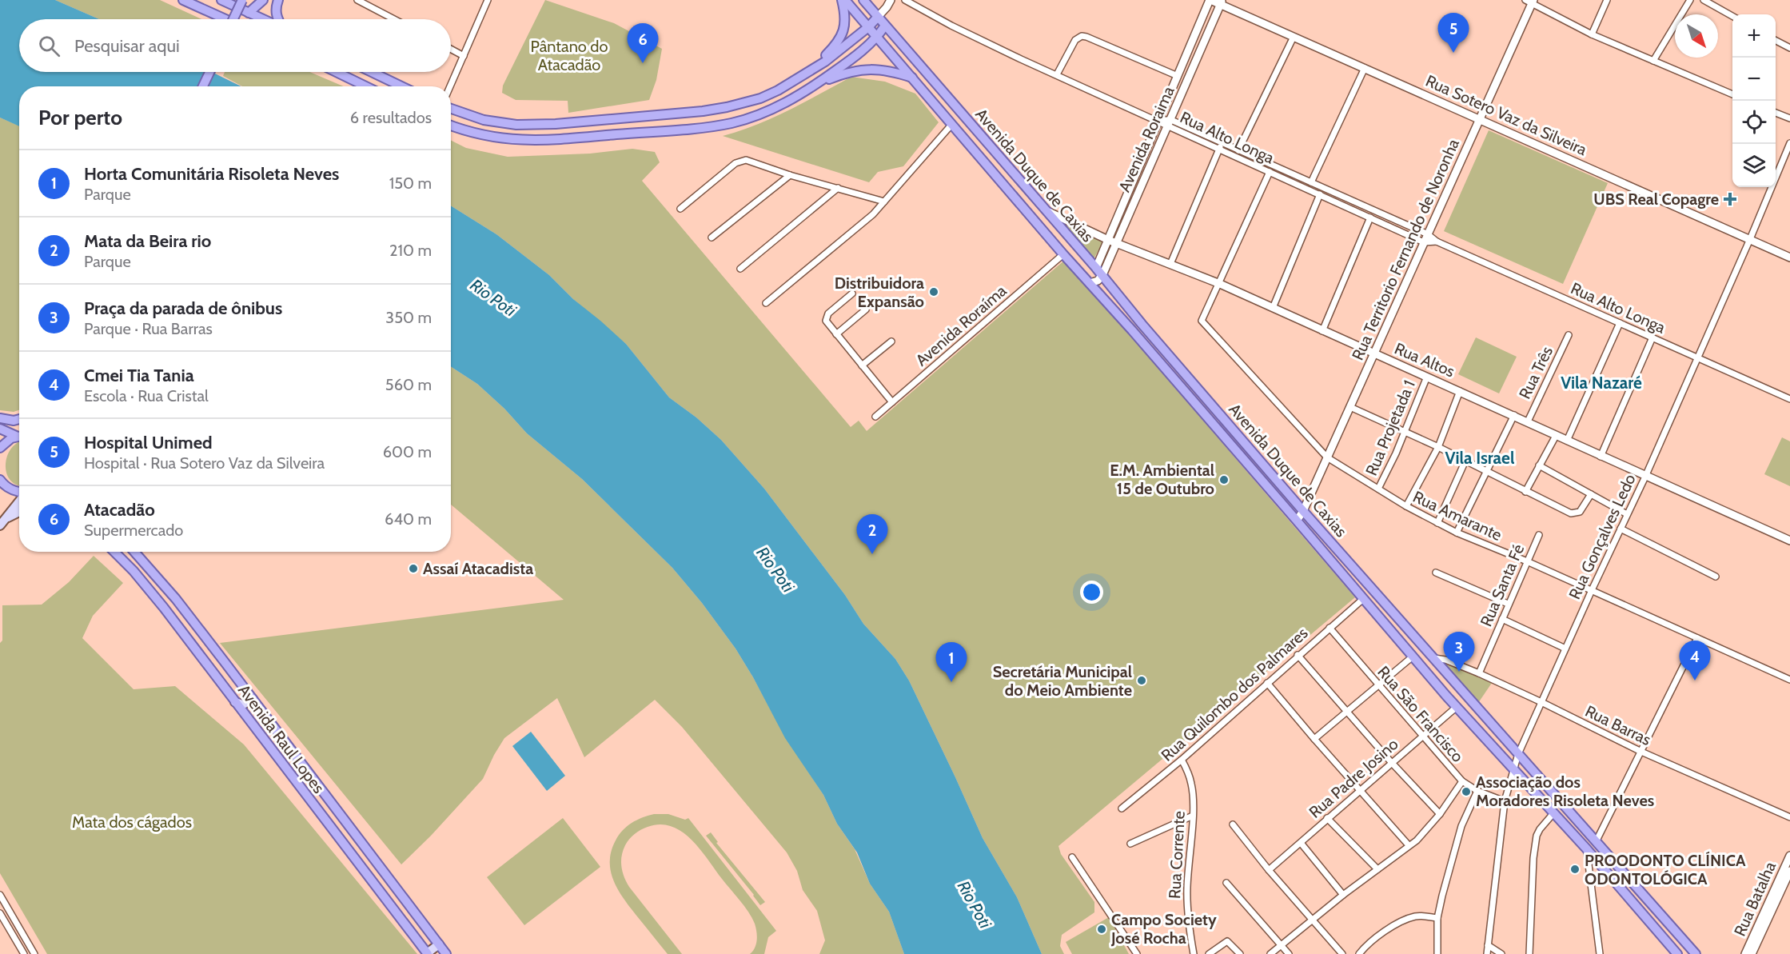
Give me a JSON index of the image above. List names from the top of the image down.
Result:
{
  "streets": {
    "main road": ["Avenida Duque de Caxias", "Avenida Raul Lopes"],
    "street": [
      "Rua Sotero Vaz da Silveira",
      "Rua Alto Longa",
      "Avenida Roraima",
      "Rua Territorio Fernando de Noronha",
      "Avenida Roraíma",
      "Rua Altos",
      "Rua Três",
      "Rua Projetada 1",
      "Rua Amarante",
      "Rua Gonçalves Ledo",
      "Rua Santa Fé",
      "Rua Quilombo dos Palmares",
      "Rua São Francisco",
      "Rua Barras",
      "Rua Padre Josino",
      "Rua Corrente",
      "Rua Batalha"
    ]
  },
  "crossings": [
    ["Rua Sotero Vaz da Silveira", "Avenida Roraima"],
    ["Rua Sotero Vaz da Silveira", "Rua Territorio Fernando de Noronha"],
    ["Rua Sotero Vaz da Silveira", "Rua Gonçalves Ledo"],
    ["Rua Alto Longa", "Avenida Roraima"],
    ["Rua Alto Longa", "Rua Territorio Fernando de Noronha"],
    ["Rua Alto Longa", "Rua Gonçalves Ledo"],
    ["Avenida Roraima", "Avenida Duque de Caxias"],
    ["Avenida Roraima", "Rua Altos"],
    ["Avenida Duque de Caxias", "Rua Territorio Fernando de Noronha"],
    ["Avenida Duque de Caxias", "Avenida Roraíma"],
    ["Avenida Duque de Caxias", "Rua Altos"],
    ["Avenida Duque de Caxias", "Rua Gonçalves Ledo"],
    ["Avenida Duque de Caxias", "Rua Quilombo dos Palmares"],
    ["Avenida Duque de Caxias", "Rua Barras"],
    ["Avenida Duque de Caxias", "Rua Padre Josino"],
    ["Rua Territorio Fernando de Noronha", "Rua Altos"],
    ["Rua Territorio Fernando de Noronha", "Rua Amarante"],
    ["Rua Altos", "Rua Três"],
    ["Rua Altos", "Rua Projetada 1"],
    ["Rua Altos", "Rua Amarante"],
    ["Rua Altos", "Rua Gonçalves Ledo"],
    ["Rua Projetada 1", "Rua Amarante"],
    ["Rua Amarante", "Rua Gonçalves Ledo"],
    ["Rua Amarante", "Rua Santa Fé"],
    ["Rua Gonçalves Ledo", "Rua São Francisco"],
    ["Rua Gonçalves Ledo", "Rua Barras"],
    ["Rua Santa Fé", "Rua Barras"],
    ["Rua Quilombo dos Palmares", "Rua São Francisco"],
    ["Rua Quilombo dos Palmares", "Rua Corrente"],
    ["Rua São Francisco", "Rua Padre Josino"]
  ],
  "districts": ["Vila Nazaré", "Vila Israel"],
  "water": ["Rio Poti"],
  "parks": ["Pântano do Atacadão", "Mata dos cágados"],
  "places": {
    "health": ["UBS Real Copagre"],
    "other": [
      "Distribuidora Expansão",
      "E.M. Ambiental 15 de Outubro",
      "Assaí Atacadista",
      "Secretária Municipal do Meio Ambiente",
      "Associação dos Moradores Risoleta Neves",
      "PROODONTO CLÍNICA ODONTOLÓGICA",
      "Campo Society José Rocha"
    ]
  },
  "north": "bottom right",
  "page": {
    "pins": [
      "5",
      "6",
      "2",
      "3",
      "4",
      "1"
    ],
    "map_buttons": ["+", "−"],
    "search": "Pesquisar aqui",
    "heading": ["Por perto", "6 resultados"],
    "list": [
      {
        "mark": "1",
        "name": "Horta Comunitária Risoleta Neves",
        "note": "Parque",
        "value": "150 m"
      },
      {
        "mark": "2",
        "name": "Mata da Beira rio",
        "note": "Parque",
        "value": "210 m"
      },
      {
        "mark": "3",
        "name": "Praça da parada de ônibus",
        "note": "Parque · Rua Barras",
        "value": "350 m"
      },
      {
        "mark": "4",
        "name": "Cmei Tia Tania",
        "note": "Escola · Rua Cristal",
        "value": "560 m"
      },
      {
        "mark": "5",
        "name": "Hospital Unimed",
        "note": "Hospital · Rua Sotero Vaz da Silveira",
        "value": "600 m"
      },
      {
        "mark": "6",
        "name": "Atacadão",
        "note": "Supermercado",
        "value": "640 m"
      }
    ]
  }
}
